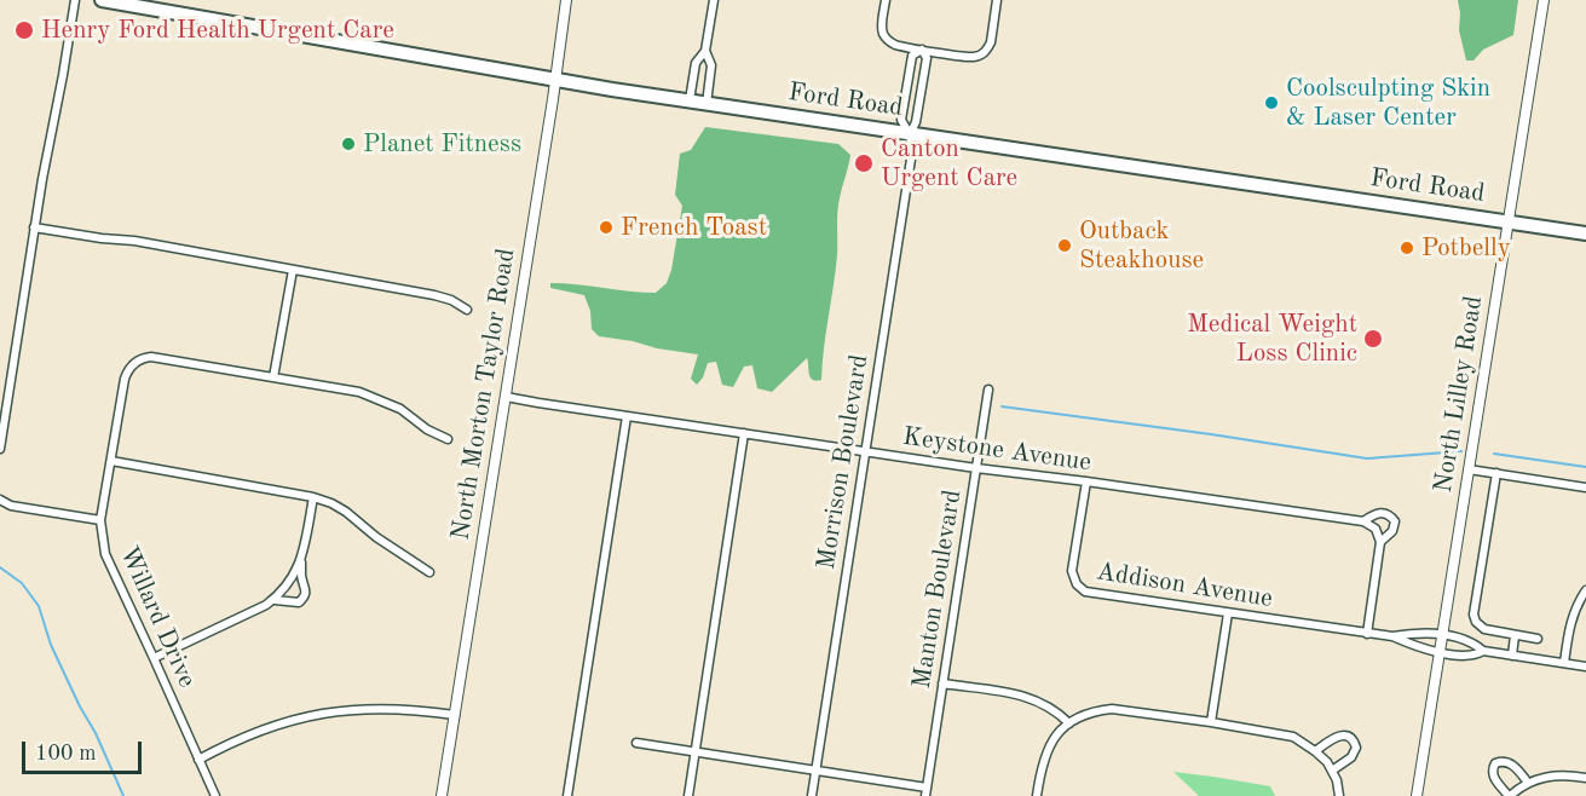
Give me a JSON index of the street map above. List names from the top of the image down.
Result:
{
  "streets": {
    "main road": ["Ford Road"],
    "street": [
      "North Morton Taylor Road",
      "North Lilley Road",
      "Keystone Avenue",
      "Morrison Boulevard",
      "Addison Avenue",
      "Manton Boulevard",
      "Willard Drive"
    ]
  },
  "crossings": [
    ["Ford Road", "North Morton Taylor Road"],
    ["Ford Road", "North Lilley Road"],
    ["Ford Road", "Morrison Boulevard"],
    ["North Morton Taylor Road", "Keystone Avenue"],
    ["North Lilley Road", "Addison Avenue"],
    ["Keystone Avenue", "Morrison Boulevard"],
    ["Keystone Avenue", "Addison Avenue"],
    ["Keystone Avenue", "Manton Boulevard"]
  ],
  "places": [
    "Henry Ford Health Urgent Care",
    "Coolsculpting Skin & Laser Center",
    "Planet Fitness",
    "Canton Urgent Care",
    "French Toast",
    "Outback Steakhouse",
    "Potbelly",
    "Medical Weight Loss Clinic"
  ],
  "scale_bar": "100 m"
}
